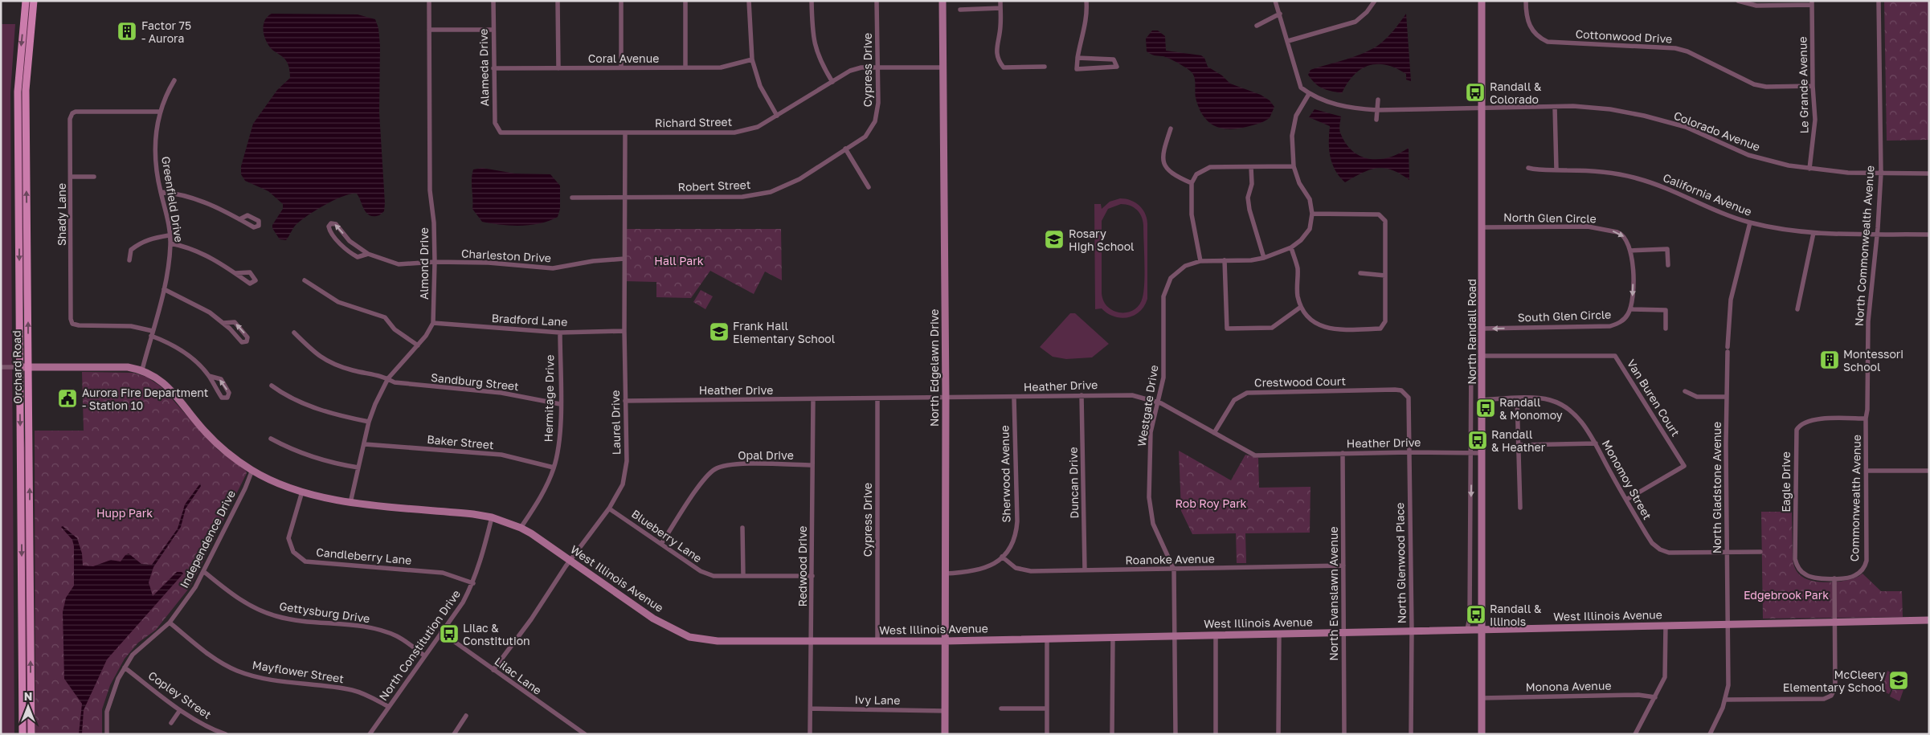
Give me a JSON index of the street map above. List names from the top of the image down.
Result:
{
  "streets": {
    "main road": ["Orchard Road"],
    "street": [
      "Cottonwood Drive",
      "Coral Avenue",
      "Alameda Drive",
      "Cypress Drive",
      "Le Grande Avenue",
      "Richard Street",
      "Colorado Avenue",
      "Robert Street",
      "California Avenue",
      "Greenfield Drive",
      "Shady Lane",
      "North Glen Circle",
      "North Commonwealth Avenue",
      "Charleston Drive",
      "Almond Drive",
      "South Glen Circle",
      "Bradford Lane",
      "North Randall Road",
      "North Edgelawn Drive",
      "Sandburg Street",
      "Crestwood Court",
      "Heather Drive",
      "Van Buren Court",
      "Hermitage Drive",
      "Westgate Drive",
      "Laurel Drive",
      "Baker Street",
      "Opal Drive",
      "Sherwood Avenue",
      "Monomoy Street",
      "Eagle Drive",
      "Duncan Drive",
      "North Gladstone Avenue",
      "Commonwealth Avenue",
      "Blueberry Lane",
      "Independence Drive",
      "Candleberry Lane",
      "Roanoke Avenue",
      "North Glenwood Place",
      "Redwood Drive",
      "West Illinois Avenue",
      "North Evanslawn Avenue",
      "Gettysburg Drive",
      "North Constitution Drive",
      "Mayflower Street",
      "Lilac Lane",
      "Monona Avenue",
      "Copley Street",
      "Ivy Lane"
    ]
  },
  "crossings": [
    ["Cottonwood Drive", "Le Grande Avenue"],
    ["Coral Avenue", "Alameda Drive"],
    ["Alameda Drive", "Richard Street"],
    ["Cypress Drive", "Richard Street"],
    ["Cypress Drive", "Robert Street"],
    ["Cypress Drive", "Heather Drive"],
    ["Cypress Drive", "West Illinois Avenue"],
    ["Le Grande Avenue", "Colorado Avenue"],
    ["Richard Street", "North Edgelawn Drive"],
    ["Richard Street", "Laurel Drive"],
    ["Colorado Avenue", "North Commonwealth Avenue"],
    ["Colorado Avenue", "North Randall Road"],
    ["Robert Street", "Laurel Drive"],
    ["California Avenue", "North Commonwealth Avenue"],
    ["California Avenue", "North Gladstone Avenue"],
    ["Greenfield Drive", "Shady Lane"],
    ["Greenfield Drive", "West Illinois Avenue"],
    ["North Glen Circle", "North Randall Road"],
    ["North Commonwealth Avenue", "Eagle Drive"],
    ["North Commonwealth Avenue", "Commonwealth Avenue"],
    ["Charleston Drive", "Almond Drive"],
    ["Charleston Drive", "Laurel Drive"],
    ["Almond Drive", "Bradford Lane"],
    ["South Glen Circle", "North Randall Road"],
    ["Bradford Lane", "Hermitage Drive"],
    ["Bradford Lane", "Laurel Drive"],
    ["North Randall Road", "Heather Drive"],
    ["North Randall Road", "Van Buren Court"],
    ["North Randall Road", "Monomoy Street"],
    ["North Randall Road", "West Illinois Avenue"],
    ["North Randall Road", "Monona Avenue"],
    ["Orchard Road", "West Illinois Avenue"],
    ["North Edgelawn Drive", "Heather Drive"],
    ["North Edgelawn Drive", "Sherwood Avenue"],
    ["North Edgelawn Drive", "West Illinois Avenue"],
    ["North Edgelawn Drive", "Ivy Lane"],
    ["Sandburg Street", "Hermitage Drive"],
    ["Crestwood Court", "Heather Drive"],
    ["Crestwood Court", "North Glenwood Place"],
    ["Heather Drive", "Westgate Drive"],
    ["Heather Drive", "Laurel Drive"],
    ["Heather Drive", "Sherwood Avenue"],
    ["Heather Drive", "Duncan Drive"],
    ["Heather Drive", "North Glenwood Place"],
    ["Heather Drive", "Redwood Drive"],
    ["Heather Drive", "North Evanslawn Avenue"],
    ["Van Buren Court", "Monomoy Street"],
    ["Hermitage Drive", "Baker Street"],
    ["Hermitage Drive", "West Illinois Avenue"],
    ["Westgate Drive", "Roanoke Avenue"],
    ["Westgate Drive", "West Illinois Avenue"],
    ["Laurel Drive", "Blueberry Lane"],
    ["Laurel Drive", "West Illinois Avenue"],
    ["Laurel Drive", "Lilac Lane"],
    ["Opal Drive", "Blueberry Lane"],
    ["Opal Drive", "Redwood Drive"],
    ["Sherwood Avenue", "Roanoke Avenue"],
    ["Monomoy Street", "North Gladstone Avenue"],
    ["Eagle Drive", "Commonwealth Avenue"],
    ["Duncan Drive", "Roanoke Avenue"],
    ["North Gladstone Avenue", "West Illinois Avenue"],
    ["Blueberry Lane", "Redwood Drive"],
    ["Independence Drive", "West Illinois Avenue"],
    ["Independence Drive", "Gettysburg Drive"],
    ["Independence Drive", "Mayflower Street"],
    ["Independence Drive", "Copley Street"],
    ["Candleberry Lane", "West Illinois Avenue"],
    ["Candleberry Lane", "North Constitution Drive"],
    ["Roanoke Avenue", "North Evanslawn Avenue"],
    ["North Glenwood Place", "West Illinois Avenue"],
    ["Redwood Drive", "West Illinois Avenue"],
    ["Redwood Drive", "Ivy Lane"],
    ["West Illinois Avenue", "North Evanslawn Avenue"],
    ["West Illinois Avenue", "North Constitution Drive"],
    ["Gettysburg Drive", "North Constitution Drive"],
    ["North Constitution Drive", "Mayflower Street"],
    ["North Constitution Drive", "Lilac Lane"]
  ],
  "one_way": ["North Glen Circle", "South Glen Circle"],
  "parks": [
    "Hall Park",
    "Rob Roy Park",
    "Hupp Park",
    "Edgebrook Park"
  ],
  "places": {
    "building": ["Factor 75 - Aurora", "Montessori School"],
    "bus stop": [
      "Randall & Colorado",
      "Randall & Monomoy",
      "Randall & Heather",
      "Randall & Illinois",
      "Lilac & Constitution"
    ],
    "school or university": ["Rosary High School", "Frank Hall Elementary School", "McCleery Elementary School"],
    "public building": ["Aurora Fire Department - Station 10"]
  },
  "north": "top"
}
